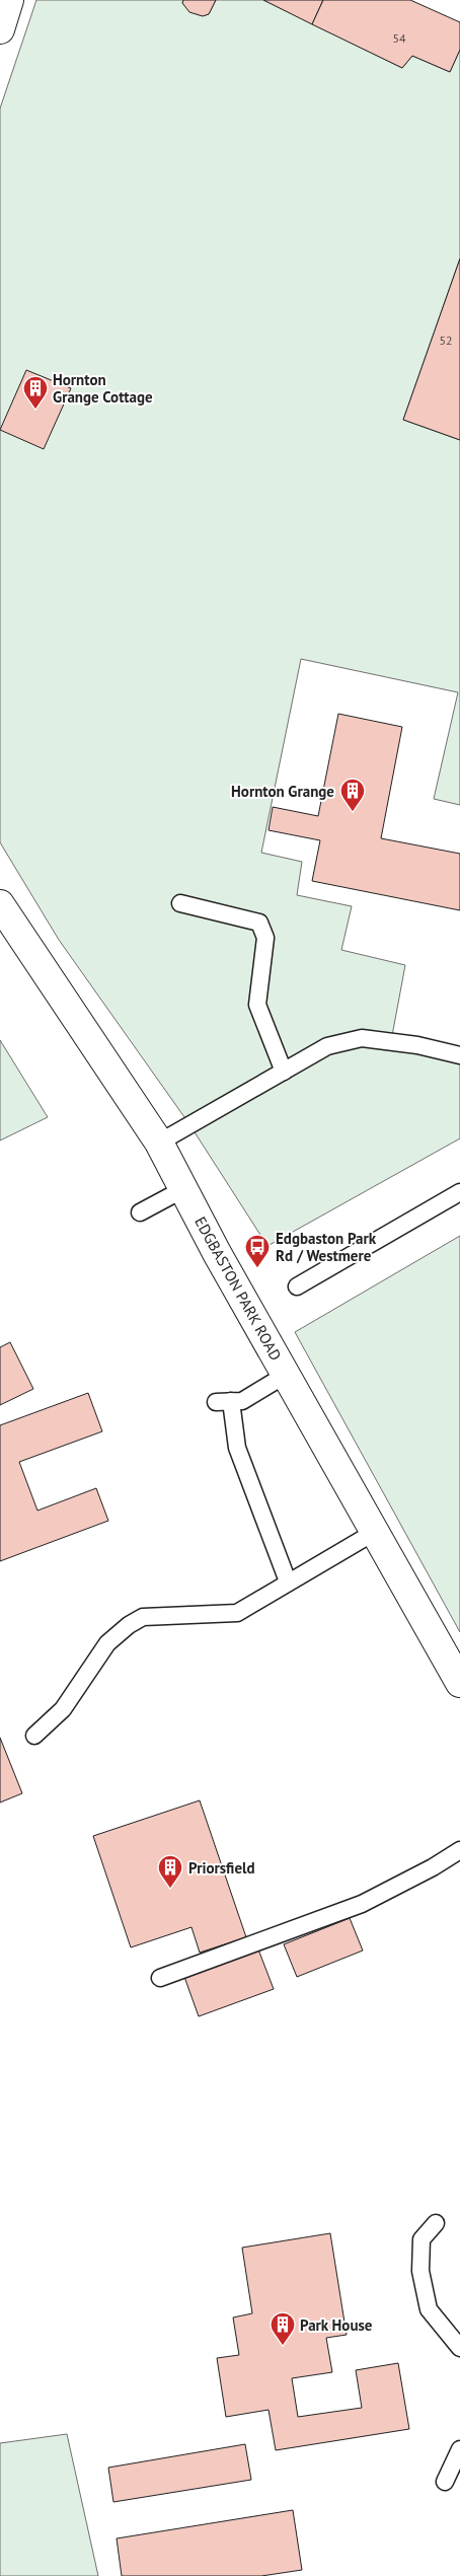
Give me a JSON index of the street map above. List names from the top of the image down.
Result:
{
  "streets": {
    "street": ["EDGBASTON PARK ROAD"]
  },
  "places": {
    "building": [
      "Hornton Grange Cottage",
      "Hornton Grange",
      "Priorsfield",
      "Park House"
    ],
    "bus stop": ["Edgbaston Park Rd / Westmere"]
  },
  "house_numbers": ["54", "52"]
}
